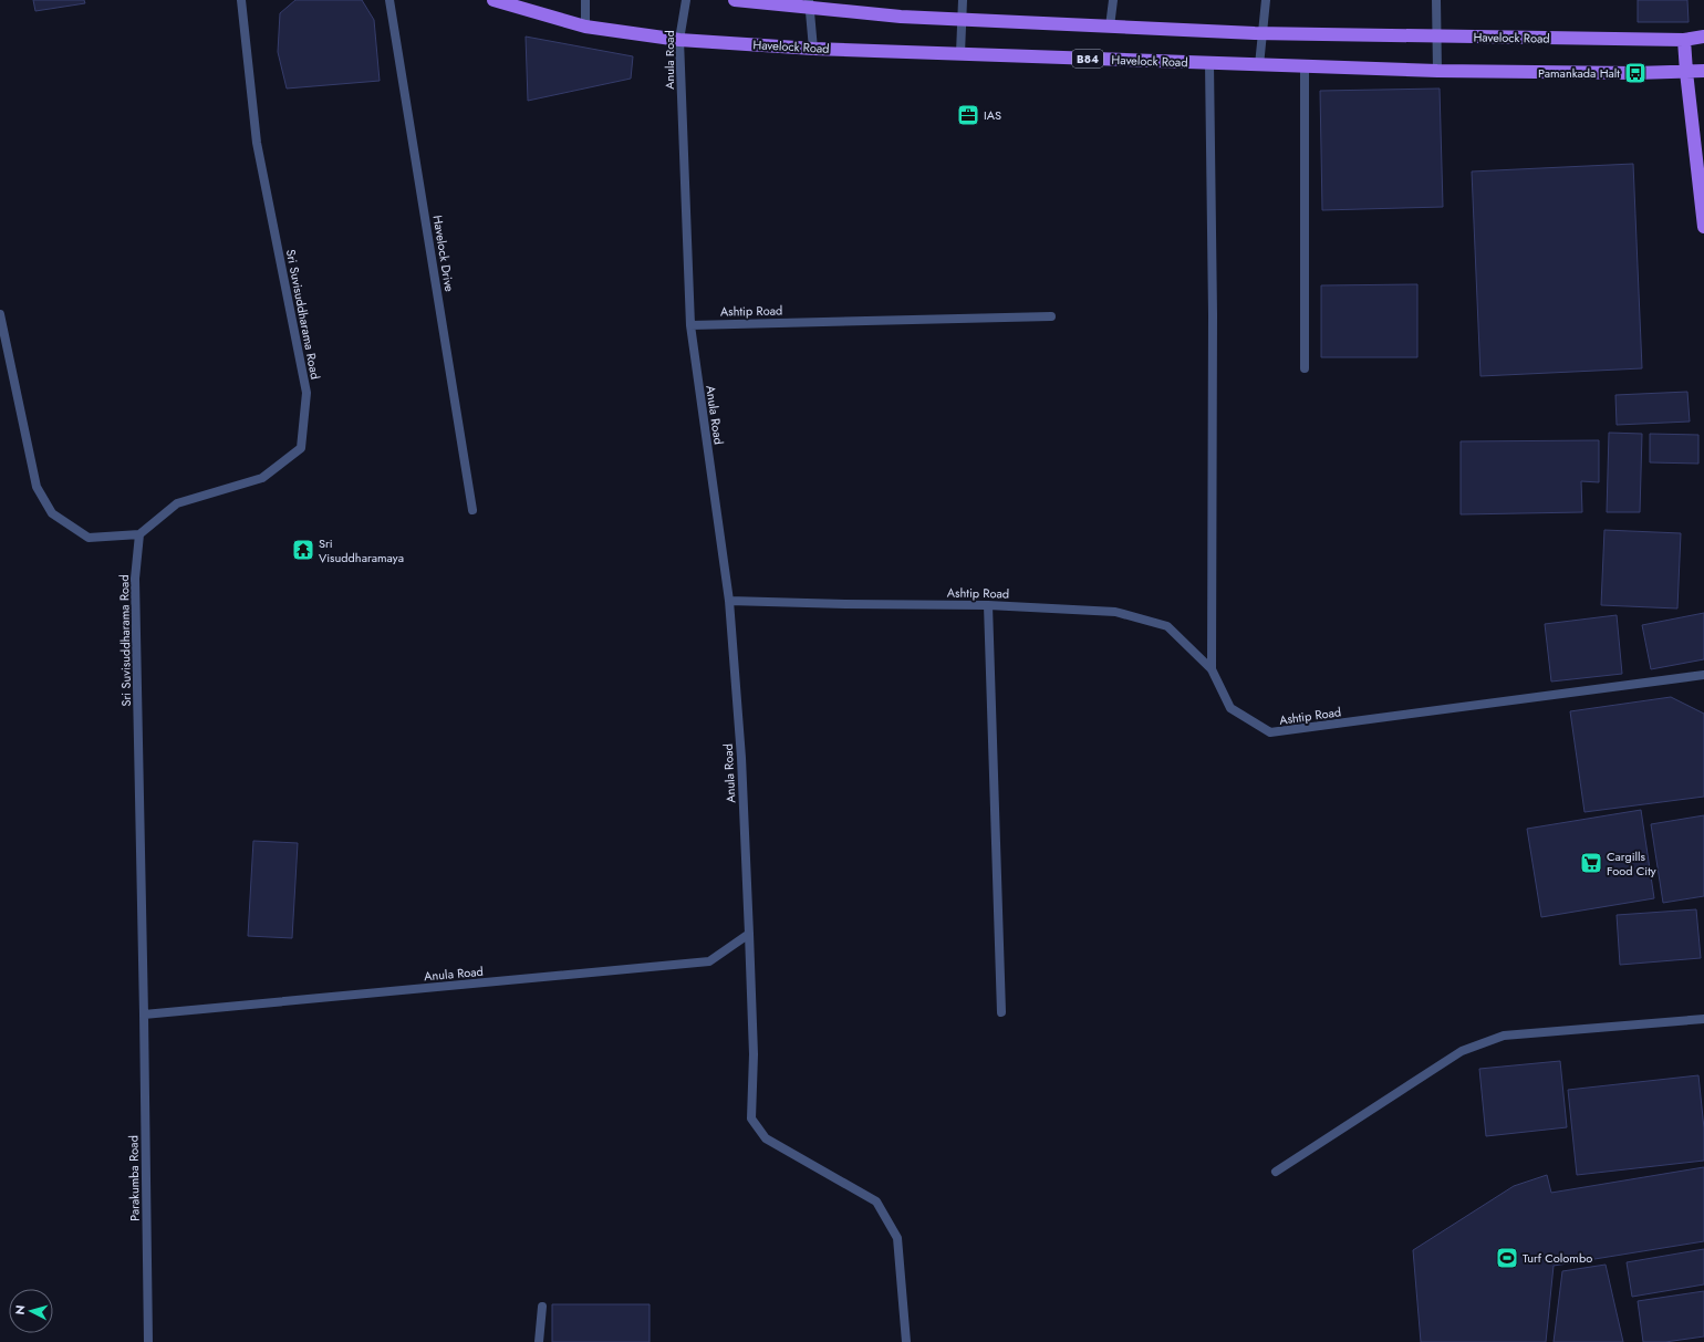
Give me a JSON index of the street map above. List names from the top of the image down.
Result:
{
  "streets": {
    "main road": ["Havelock Road", "B84"],
    "street": [
      "Anula Road",
      "Havelock Drive",
      "Ashtip Road",
      "Sri Suvisuddharama Road",
      "Parakumba Road"
    ]
  },
  "crossings": [
    ["Havelock Road", "Anula Road"],
    ["Anula Road", "Ashtip Road"],
    ["Anula Road", "Sri Suvisuddharama Road"],
    ["Anula Road", "Parakumba Road"],
    ["Sri Suvisuddharama Road", "Parakumba Road"]
  ],
  "places": {
    "bus stop": ["Pamankada Halt"],
    "office": ["IAS"],
    "temple": ["Sri Visuddharamaya"],
    "supermarket": ["Cargills Food City"],
    "sports": ["Turf Colombo"]
  },
  "north": "left"
}
